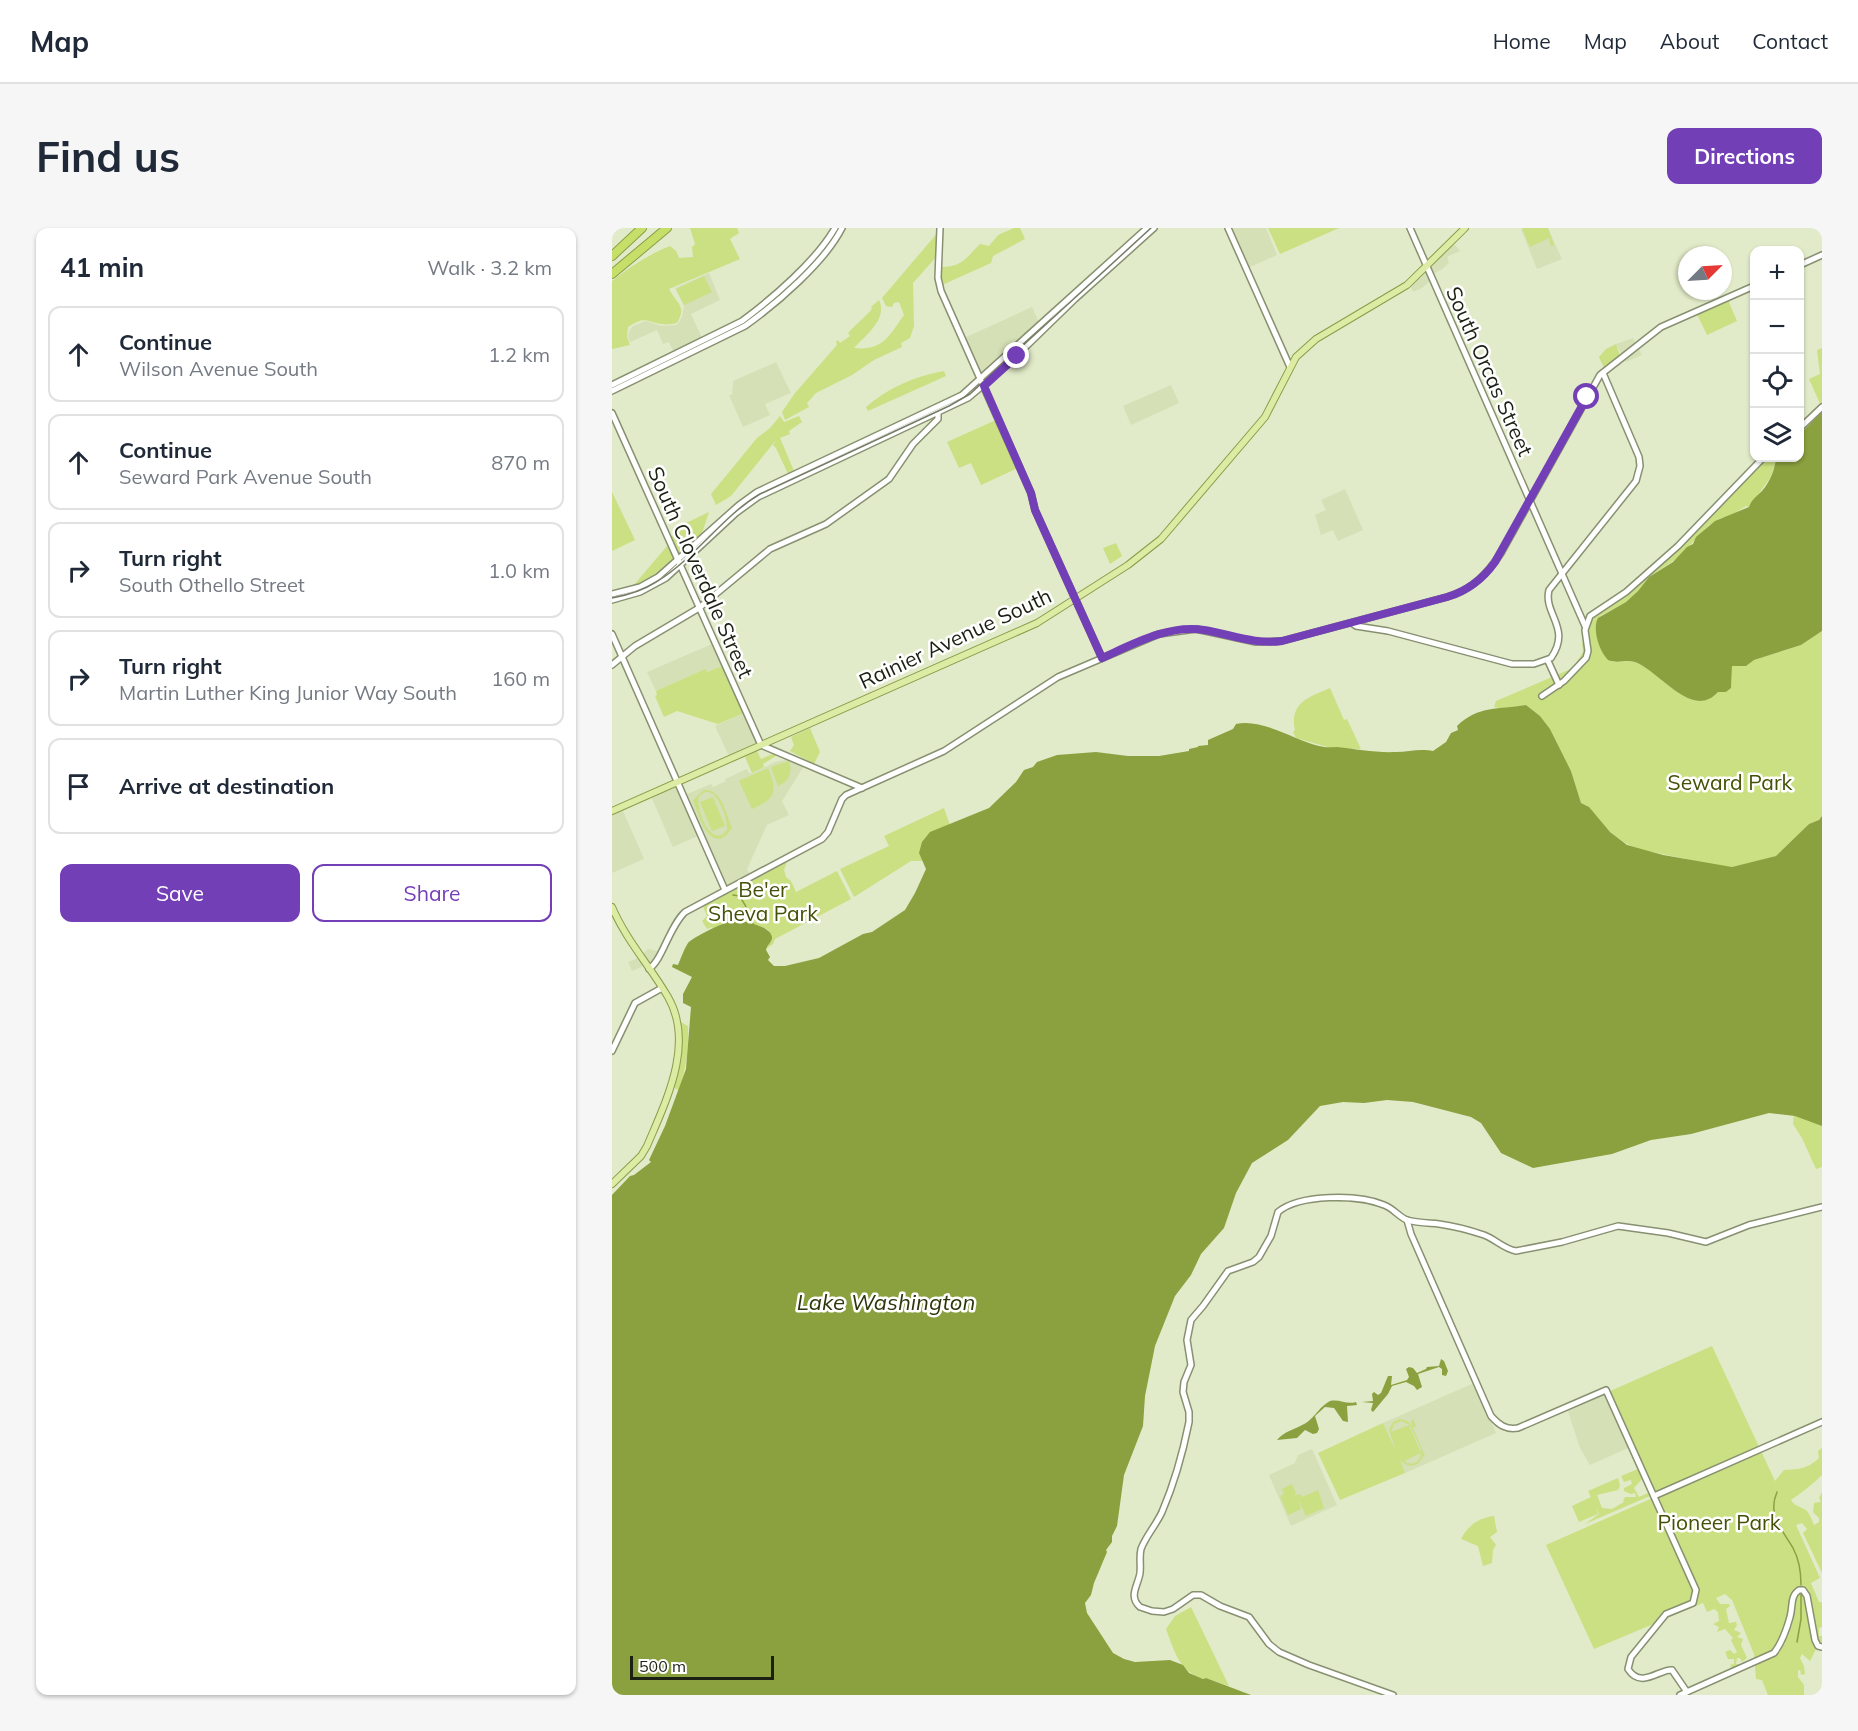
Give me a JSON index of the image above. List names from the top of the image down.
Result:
{
  "streets": {
    "main road": ["Rainier Avenue South"],
    "street": ["South Orcas Street", "South Cloverdale Street"]
  },
  "crossings": [
    ["South Orcas Street", "Rainier Avenue South"],
    ["South Cloverdale Street", "Rainier Avenue South"]
  ],
  "water": ["Lake Washington"],
  "parks": ["Seward Park", "Be'er Sheva Park", "Pioneer Park"],
  "scale_bar": "500 m",
  "north": "top right",
  "page": {
    "header": "Map",
    "nav": [
      "Home",
      "Map",
      "About",
      "Contact"
    ],
    "buttons": [
      "Directions",
      ["Save", "Share"]
    ],
    "title": "Find us",
    "heading": ["41 min", "Walk · 3.2 km"],
    "map_buttons": ["+", "−"],
    "list": [
      ["Continue", "Wilson Avenue South", "1.2 km"],
      ["Continue", "Seward Park Avenue South", "870 m"],
      ["Turn right", "South Othello Street", "1.0 km"],
      ["Turn right", "Martin Luther King Junior Way South", "160 m"],
      "Arrive at destination"
    ],
    "scale": "500 m"
  }
}
